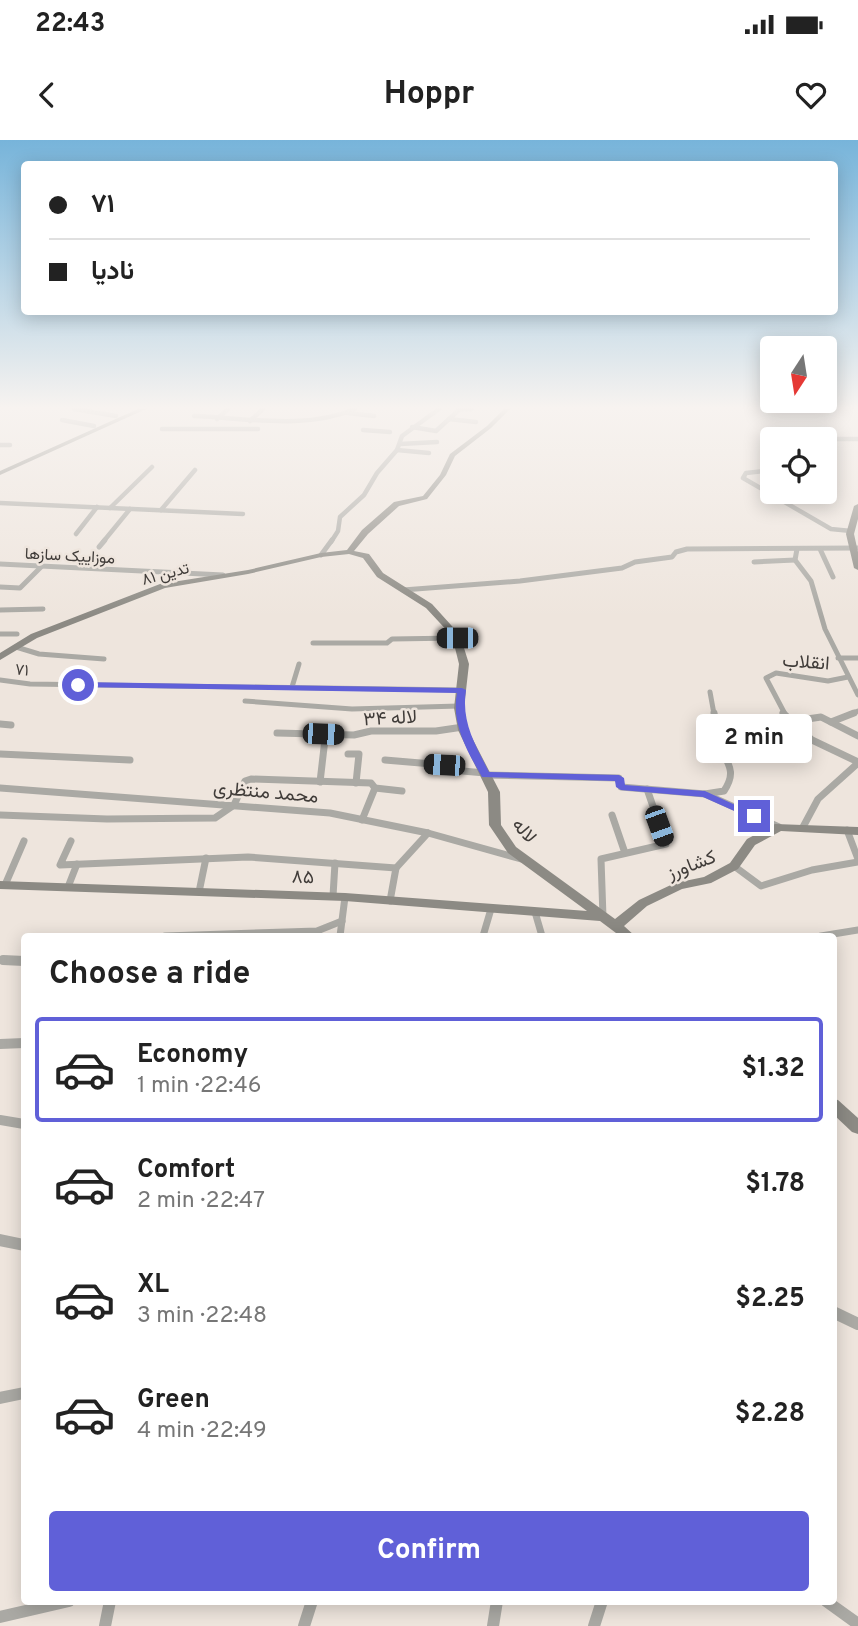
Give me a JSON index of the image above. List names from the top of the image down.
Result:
{
  "streets": {
    "street": [
      "موزاییک سازها",
      "تدین ۸۱",
      "انقلاب",
      "۷۱",
      "لاله ۳۴",
      "محمد منتظری",
      "لاله",
      "کشاورز",
      "۸۵"
    ]
  },
  "crossings": [
    ["موزاییک سازها", "تدین ۸۱"],
    ["۷۱", "لاله"],
    ["لاله ۳۴", "لاله"],
    ["محمد منتظری", "لاله"],
    ["لاله", "کشاورز"],
    ["لاله", "۸۵"]
  ],
  "north": "bottom",
  "page": {
    "status": "22:43",
    "header": "Hoppr",
    "banner": ["۷۱", "نادیا"],
    "bubble": "2 min",
    "heading": "Choose a ride",
    "list": [
      {
        "name": "Economy",
        "note": "1 min · 22:46",
        "value": "$1.32"
      },
      {
        "name": "Comfort",
        "note": "2 min · 22:47",
        "value": "$1.78"
      },
      {
        "name": "XL",
        "note": "3 min · 22:48",
        "value": "$2.25"
      },
      {
        "name": "Green",
        "note": "4 min · 22:49",
        "value": "$2.28"
      }
    ],
    "buttons": "Confirm"
  }
}
